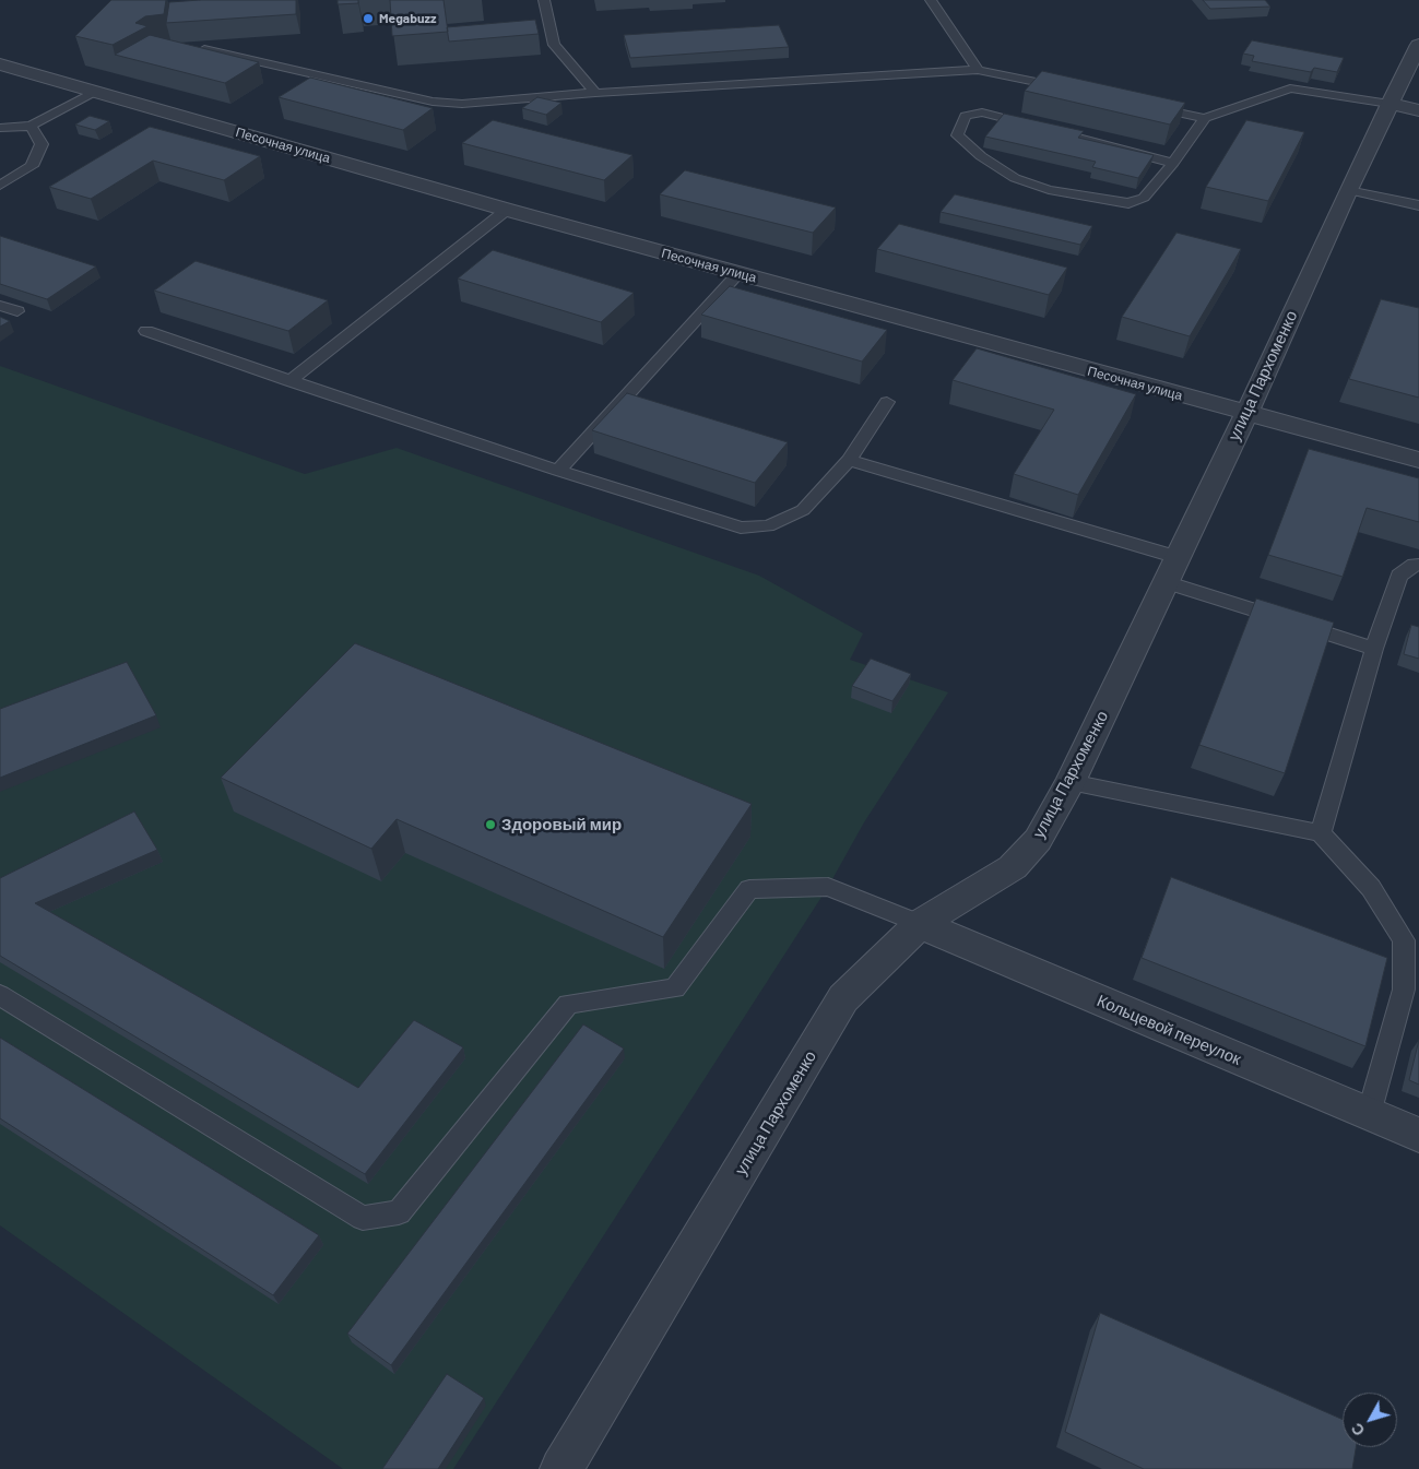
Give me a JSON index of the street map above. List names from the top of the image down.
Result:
{
  "streets": {
    "street": ["Песочная улица", "улица Пархоменко", "Кольцевой переулок"]
  },
  "crossings": [
    ["Песочная улица", "улица Пархоменко"],
    ["улица Пархоменко", "Кольцевой переулок"]
  ],
  "places": ["Megabuzz", "Здоровый мир"],
  "north": "bottom left"
}
